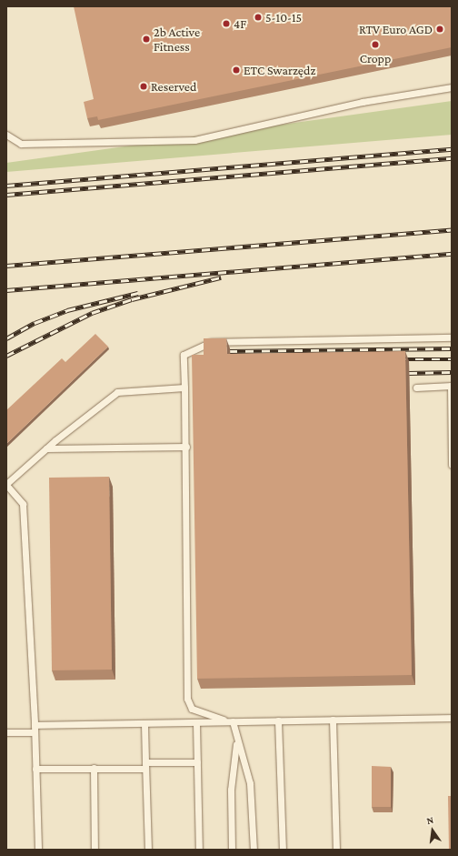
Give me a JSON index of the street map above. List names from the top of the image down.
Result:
{
  "places": [
    "5-10-15",
    "4F",
    "RTV Euro AGD",
    "2b Active Fitness",
    "Cropp",
    "ETC Swarzędz",
    "Reserved"
  ],
  "north": "top"
}
